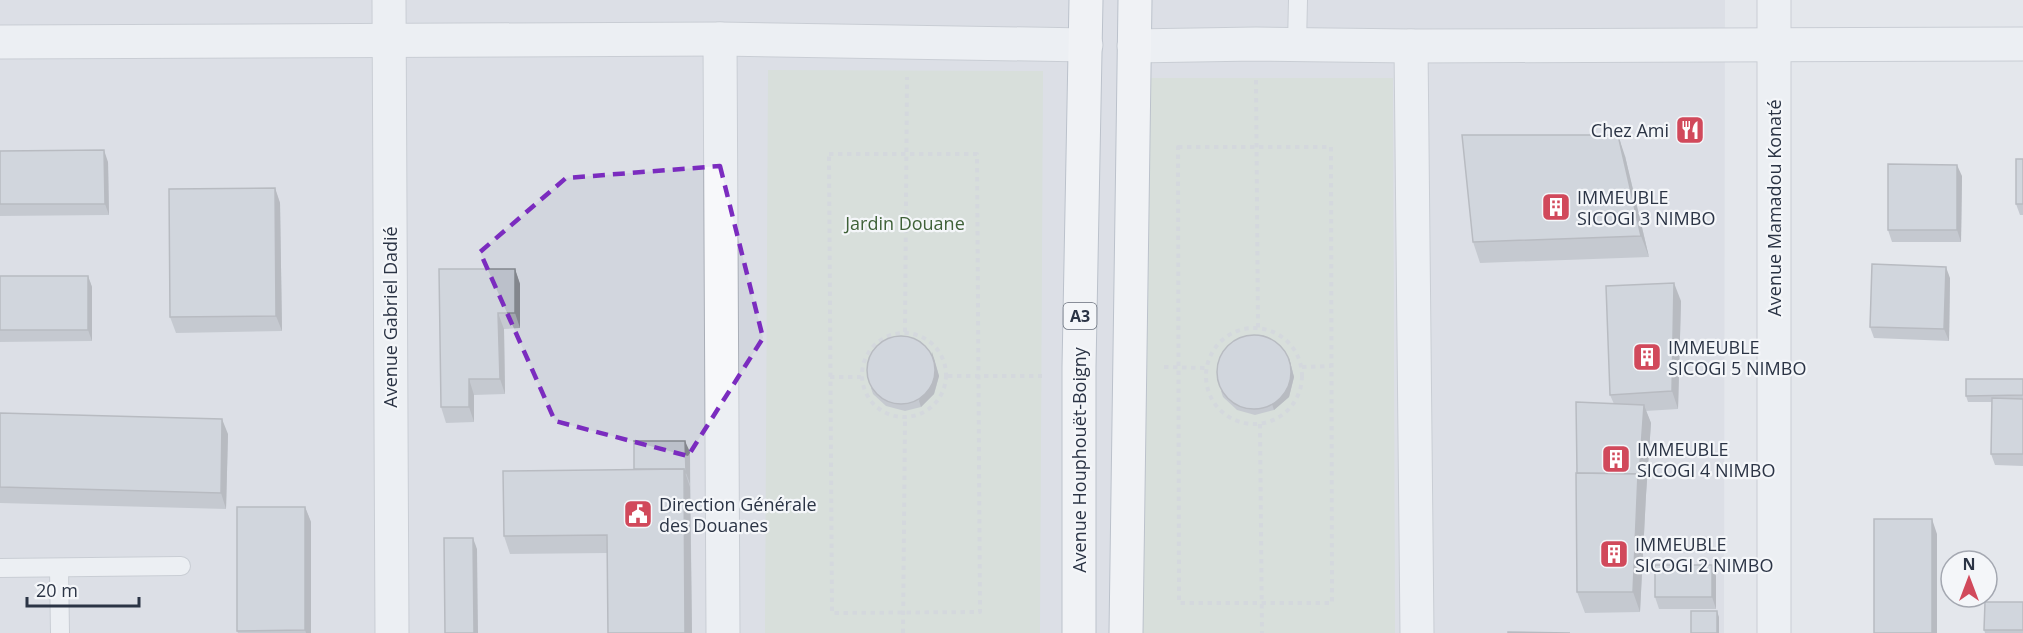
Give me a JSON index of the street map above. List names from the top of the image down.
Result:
{
  "streets": {
    "highway": ["A3", "Avenue Houphouët-Boigny"],
    "street": ["Avenue Mamadou Konaté", "Avenue Gabriel Dadié"]
  },
  "parks": ["Jardin Douane"],
  "places": {
    "restaurant": ["Chez Ami"],
    "building": [
      "IMMEUBLE SICOGI 3 NIMBO",
      "IMMEUBLE SICOGI 5 NIMBO",
      "IMMEUBLE SICOGI 4 NIMBO",
      "IMMEUBLE SICOGI 2 NIMBO"
    ],
    "public building": ["Direction Générale des Douanes"]
  },
  "scale_bar": "20 m",
  "north": "top"
}
